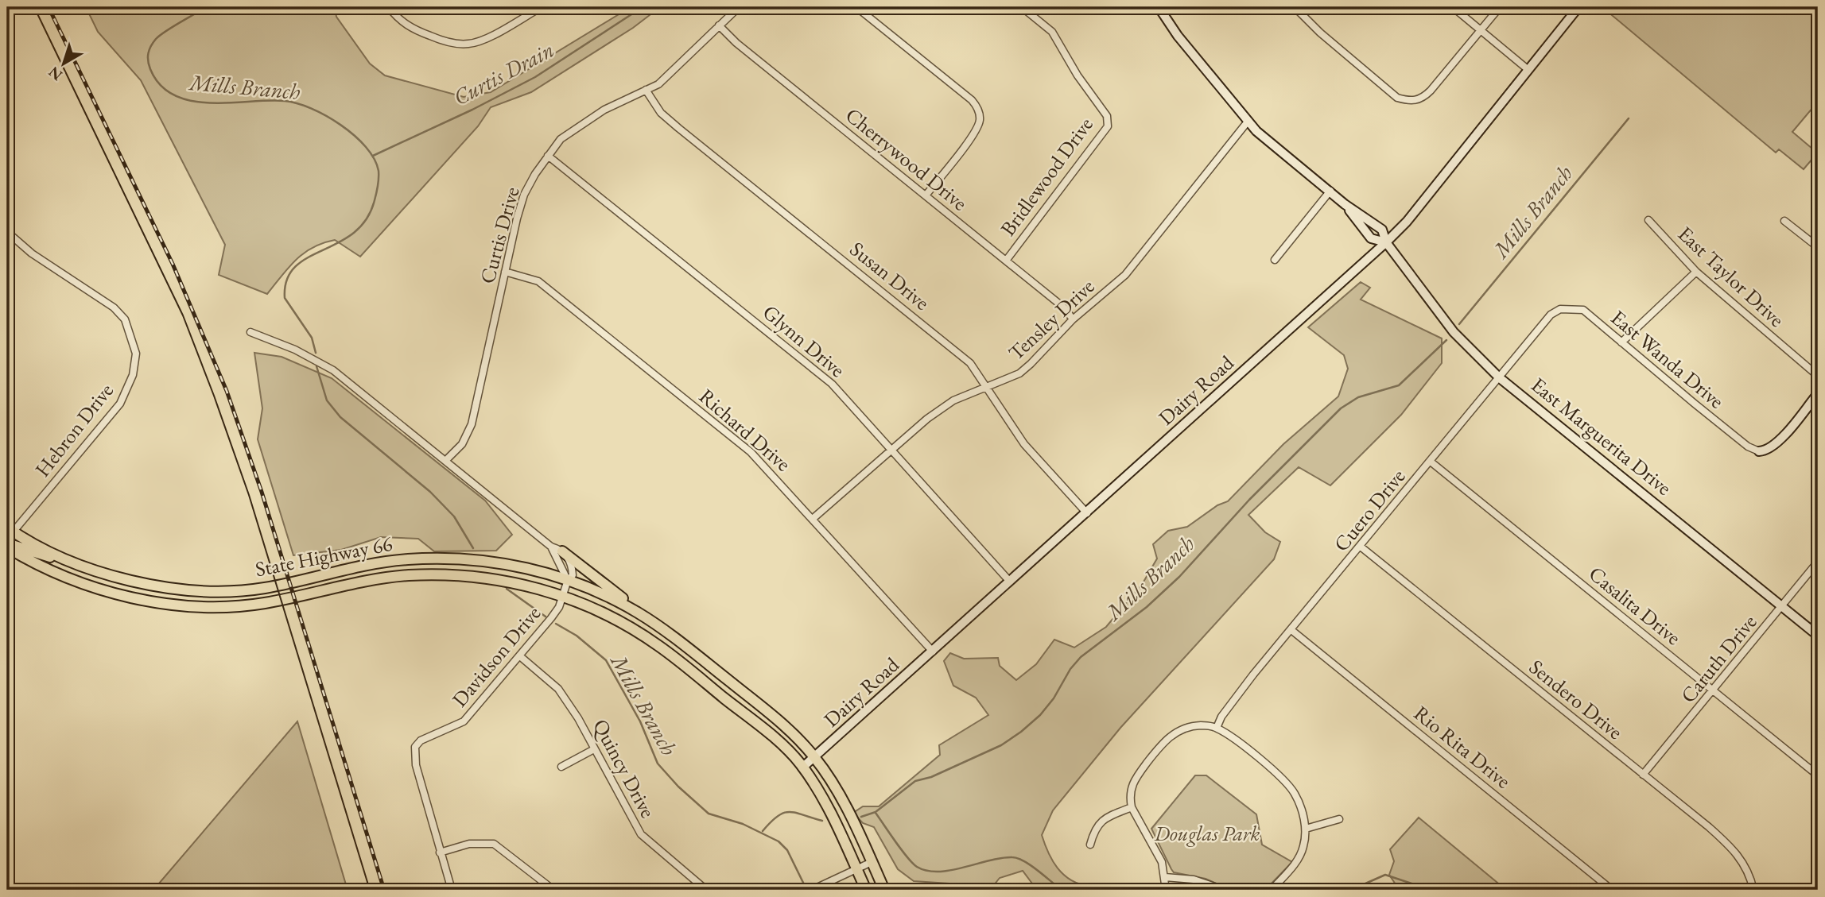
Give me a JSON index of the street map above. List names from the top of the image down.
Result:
{
  "streets": {
    "main road": ["State Highway 66"],
    "street": [
      "Cherrywood Drive",
      "Bridlewood Drive",
      "Curtis Drive",
      "Susan Drive",
      "East Taylor Drive",
      "Tensley Drive",
      "Glynn Drive",
      "East Wanda Drive",
      "Dairy Road",
      "Hebron Drive",
      "Richard Drive",
      "East Marguerita Drive",
      "Cuero Drive",
      "Casalita Drive",
      "Davidson Drive",
      "Caruth Drive",
      "Sendero Drive",
      "Rio Rita Drive",
      "Quincy Drive"
    ]
  },
  "crossings": [
    ["Cherrywood Drive", "Bridlewood Drive"],
    ["Cherrywood Drive", "Curtis Drive"],
    ["Cherrywood Drive", "Tensley Drive"],
    ["Curtis Drive", "Susan Drive"],
    ["Curtis Drive", "Glynn Drive"],
    ["Curtis Drive", "Richard Drive"],
    ["Susan Drive", "Tensley Drive"],
    ["Susan Drive", "Dairy Road"],
    ["Tensley Drive", "Glynn Drive"],
    ["Tensley Drive", "Richard Drive"],
    ["Glynn Drive", "Dairy Road"],
    ["East Wanda Drive", "Cuero Drive"],
    ["Dairy Road", "Richard Drive"],
    ["Dairy Road", "East Marguerita Drive"],
    ["Dairy Road", "State Highway 66"],
    ["Hebron Drive", "State Highway 66"],
    ["East Marguerita Drive", "Cuero Drive"],
    ["East Marguerita Drive", "Caruth Drive"],
    ["Cuero Drive", "Casalita Drive"],
    ["Cuero Drive", "Sendero Drive"],
    ["Cuero Drive", "Rio Rita Drive"],
    ["State Highway 66", "Davidson Drive"],
    ["Casalita Drive", "Caruth Drive"],
    ["Davidson Drive", "Quincy Drive"],
    ["Caruth Drive", "Sendero Drive"]
  ],
  "water": ["Curtis Drain", "Mills Branch"],
  "parks": ["Douglas Park"],
  "north": "bottom left"
}
